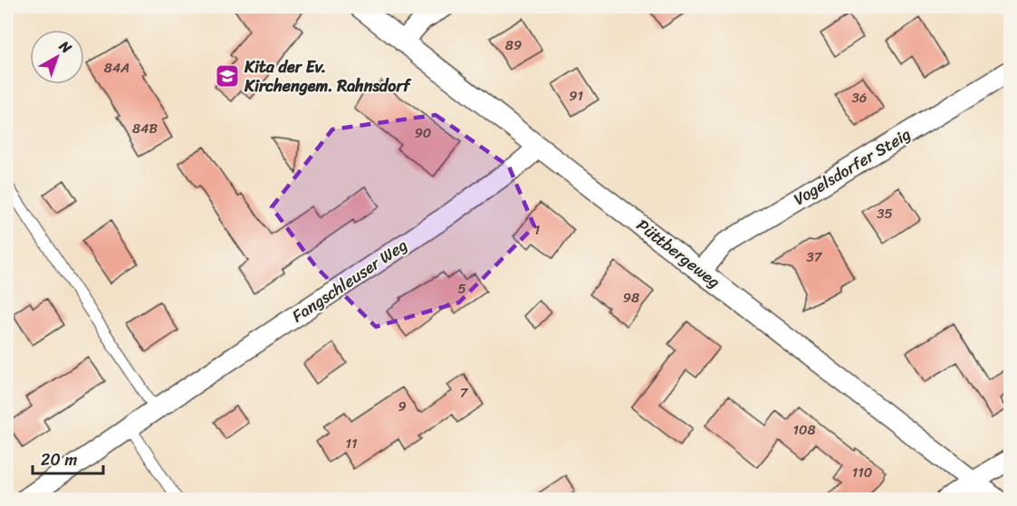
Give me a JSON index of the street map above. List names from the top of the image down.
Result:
{
  "streets": {
    "street": ["Vogelsdorfer Steig", "Püttbergeweg", "Fangschleuser Weg"]
  },
  "crossings": [
    ["Vogelsdorfer Steig", "Püttbergeweg"],
    ["Püttbergeweg", "Fangschleuser Weg"]
  ],
  "places": {
    "school or university": ["Kita der Ev. Kirchengem. Rahnsdorf"]
  },
  "house_numbers": [
    "89",
    "84A",
    "91",
    "36",
    "84B",
    "90",
    "35",
    "1",
    "37",
    "5",
    "98",
    "7",
    "9",
    "108",
    "11",
    "110"
  ],
  "scale_bar": "20 m",
  "north": "top right"
}
